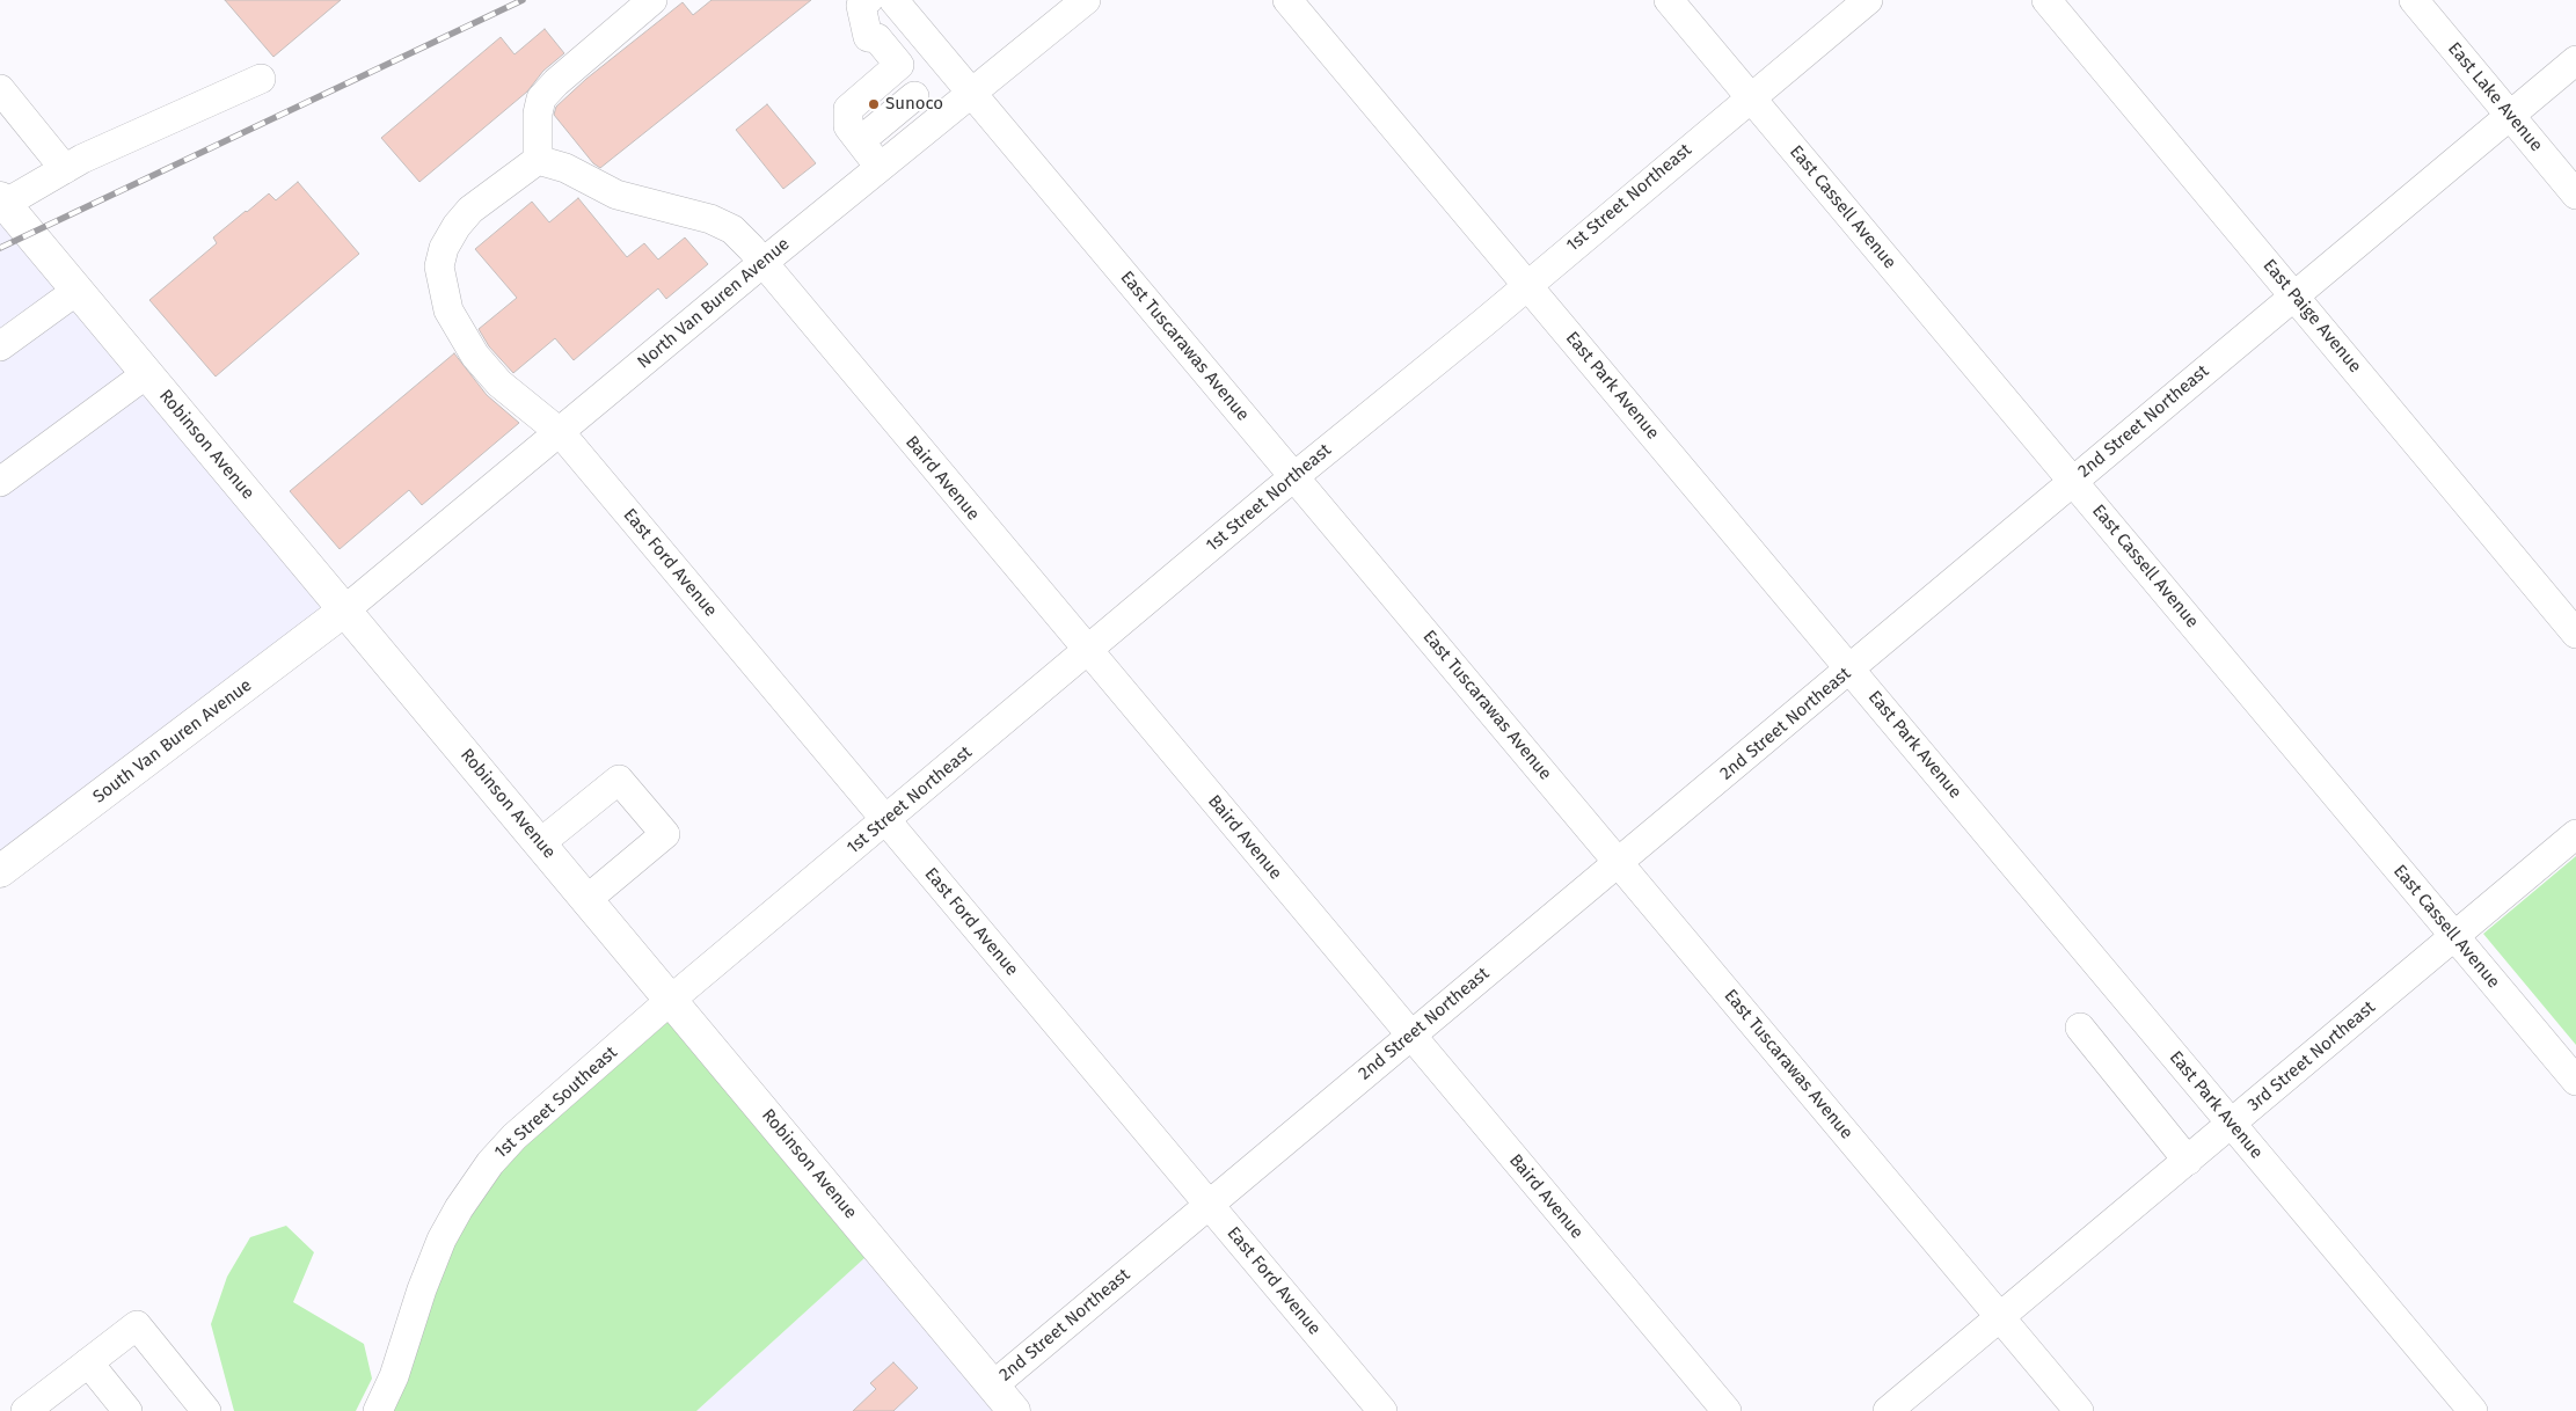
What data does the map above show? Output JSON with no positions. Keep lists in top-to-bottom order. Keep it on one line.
{"streets":{"main road":["Robinson Avenue","South Van Buren Avenue"],"street":["East Lake Avenue","1st Street Northeast","East Cassell Avenue","North Van Buren Avenue","East Paige Avenue","East Tuscarawas Avenue","East Park Avenue","2nd Street Northeast","Baird Avenue","East Ford Avenue","3rd Street Northeast","1st Street Southeast"]},"crossings":[["East Lake Avenue","2nd Street Northeast"],["1st Street Northeast","East Cassell Avenue"],["1st Street Northeast","East Tuscarawas Avenue"],["1st Street Northeast","East Park Avenue"],["1st Street Northeast","Robinson Avenue"],["1st Street Northeast","Baird Avenue"],["1st Street Northeast","East Ford Avenue"],["1st Street Northeast","1st Street Southeast"],["East Cassell Avenue","2nd Street Northeast"],["East Cassell Avenue","3rd Street Northeast"],["North Van Buren Avenue","East Tuscarawas Avenue"],["North Van Buren Avenue","Robinson Avenue"],["North Van Buren Avenue","Baird Avenue"],["North Van Buren Avenue","East Ford Avenue"],["North Van Buren Avenue","South Van Buren Avenue"],["East Paige Avenue","2nd Street Northeast"],["East Tuscarawas Avenue","2nd Street Northeast"],["East Tuscarawas Avenue","3rd Street Northeast"],["East Park Avenue","2nd Street Northeast"],["East Park Avenue","3rd Street Northeast"],["2nd Street Northeast","Robinson Avenue"],["2nd Street Northeast","Baird Avenue"],["2nd Street Northeast","East Ford Avenue"],["Robinson Avenue","South Van Buren Avenue"],["Robinson Avenue","1st Street Southeast"],["Baird Avenue","East Ford Avenue"]],"places":["Sunoco"]}
